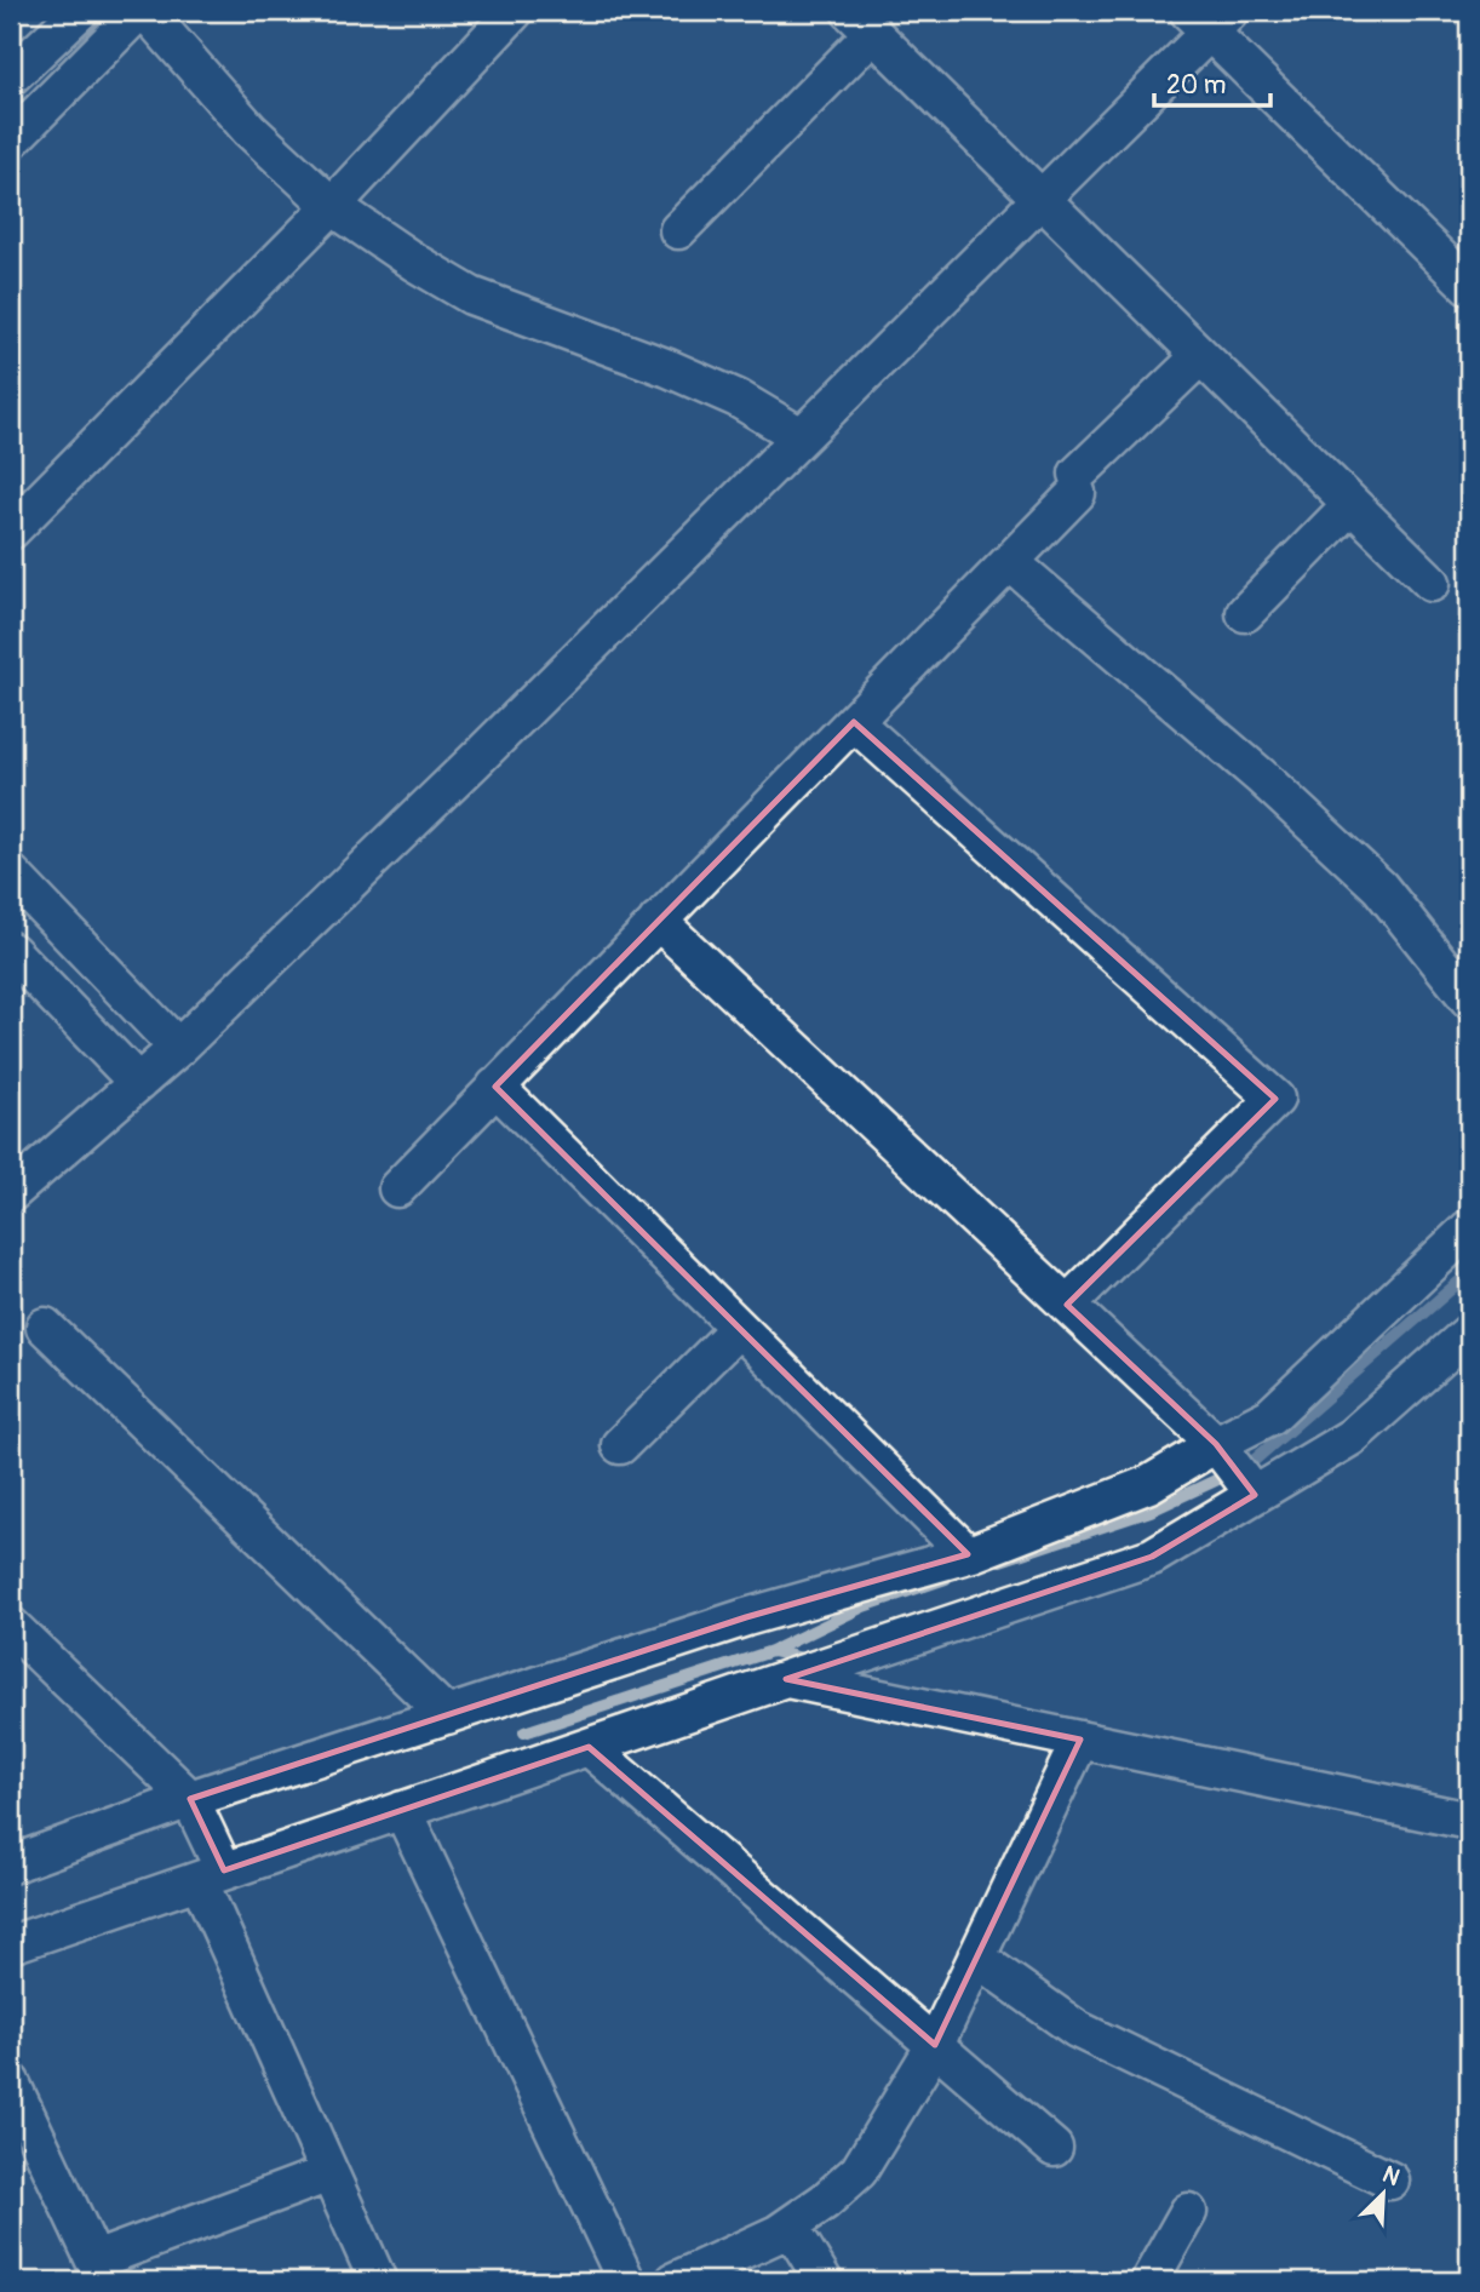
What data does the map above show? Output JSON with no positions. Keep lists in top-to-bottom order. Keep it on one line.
{"scale_bar":"20 m","north":"top right"}
